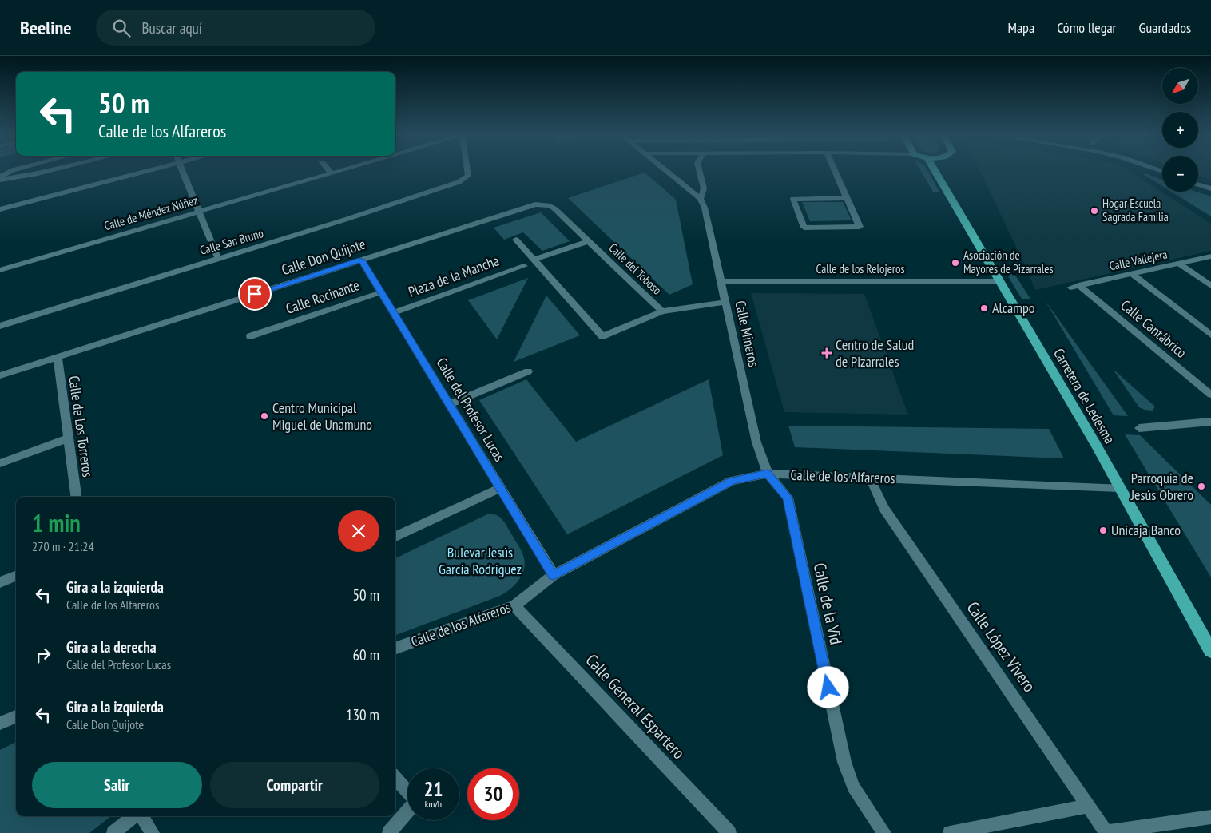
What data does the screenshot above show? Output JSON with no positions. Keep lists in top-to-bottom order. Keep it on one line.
{"streets":{"highway":["Carretera de Ledesma"],"street":["Calle de Méndez Núñez","Calle San Bruno","Calle Don Quijote","Calle Vallejera","Calle del Toboso","Calle de los Relojeros","Plaza de la Mancha","Calle Rocinante","Calle Cantábrico","Calle Mineros","Calle del Profesor Lucas","Calle de Los Torreros","Calle de los Alfareros","Calle de la Vid","Calle López Vivero","Calle General Espartero"]},"crossings":[["Calle Don Quijote","Calle del Toboso"],["Calle Don Quijote","Calle del Profesor Lucas"],["Calle Don Quijote","Calle de Los Torreros"],["Calle Vallejera","Calle Cantábrico"],["Calle del Toboso","Calle Mineros"],["Calle de los Relojeros","Calle Mineros"],["Calle de los Relojeros","Carretera de Ledesma"],["Plaza de la Mancha","Calle del Profesor Lucas"],["Calle Rocinante","Calle del Profesor Lucas"],["Calle Mineros","Calle de los Alfareros"],["Calle Mineros","Calle de la Vid"],["Carretera de Ledesma","Calle de los Alfareros"],["Calle del Profesor Lucas","Calle de los Alfareros"],["Calle de los Alfareros","Calle de la Vid"],["Calle de los Alfareros","Calle López Vivero"],["Calle de los Alfareros","Calle General Espartero"]],"parks":["Bulevar Jesús García Rodríguez"],"places":{"other":["Hogar Escuela Sagrada Familia","Asociación de Mayores de Pizarrales","Alcampo","Centro Municipal Miguel de Unamuno","Parroquia de Jesús Obrero","Unicaja Banco"],"health":["Centro de Salud de Pizarrales"]},"north":"bottom left","page":{"header":"Beeline","search":"Buscar aquí","nav":["Mapa","Cómo llegar","Guardados"],"map_buttons":["+","−"],"turn":["50 m","Calle de los Alfareros"],"heading":["1 min","270 m · 21:24"],"list":[{"name":"Gira a la izquierda","note":"Calle de los Alfareros","value":"50 m"},{"name":"Gira a la derecha","note":"Calle del Profesor Lucas","value":"60 m"},{"name":"Gira a la izquierda","note":"Calle Don Quijote","value":"130 m"}],"buttons":["Salir","Compartir"],"speed":"21 km/h","limit":"30"}}
